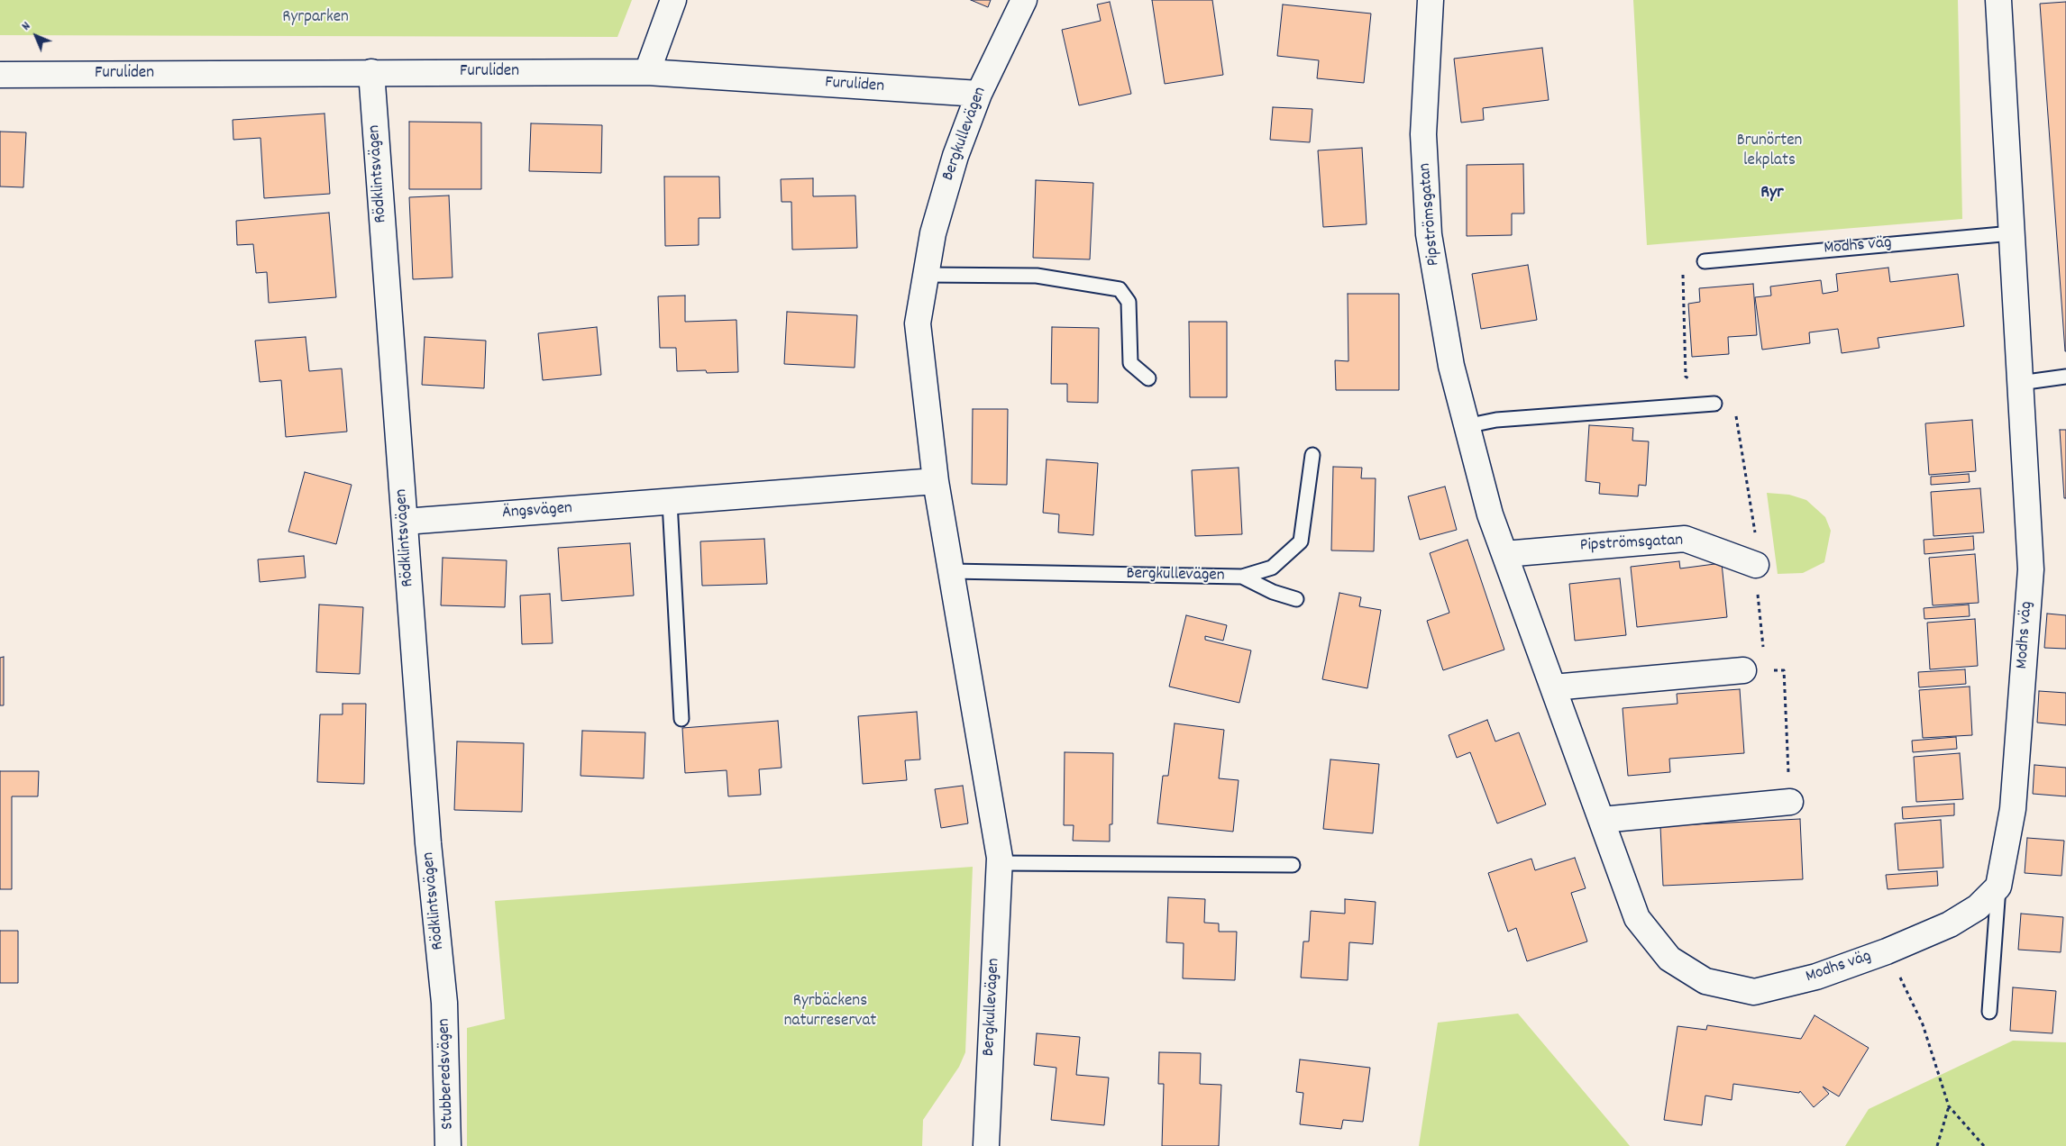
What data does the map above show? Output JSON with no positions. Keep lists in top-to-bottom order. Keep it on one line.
{"streets":{"street":["Furuliden","Bergkullevägen","Rödklintsvägen","Pipströmsgatan","Modhs väg","Ängsvägen","Stubberedsvägen"]},"crossings":[["Furuliden","Bergkullevägen"],["Furuliden","Rödklintsvägen"],["Bergkullevägen","Ängsvägen"],["Rödklintsvägen","Ängsvägen"],["Rödklintsvägen","Stubberedsvägen"],["Pipströmsgatan","Modhs väg"]],"districts":["Ryr"],"parks":["Ryrparken","Brunörten lekplats","Ryrbäckens naturreservat"],"north":"top left"}
